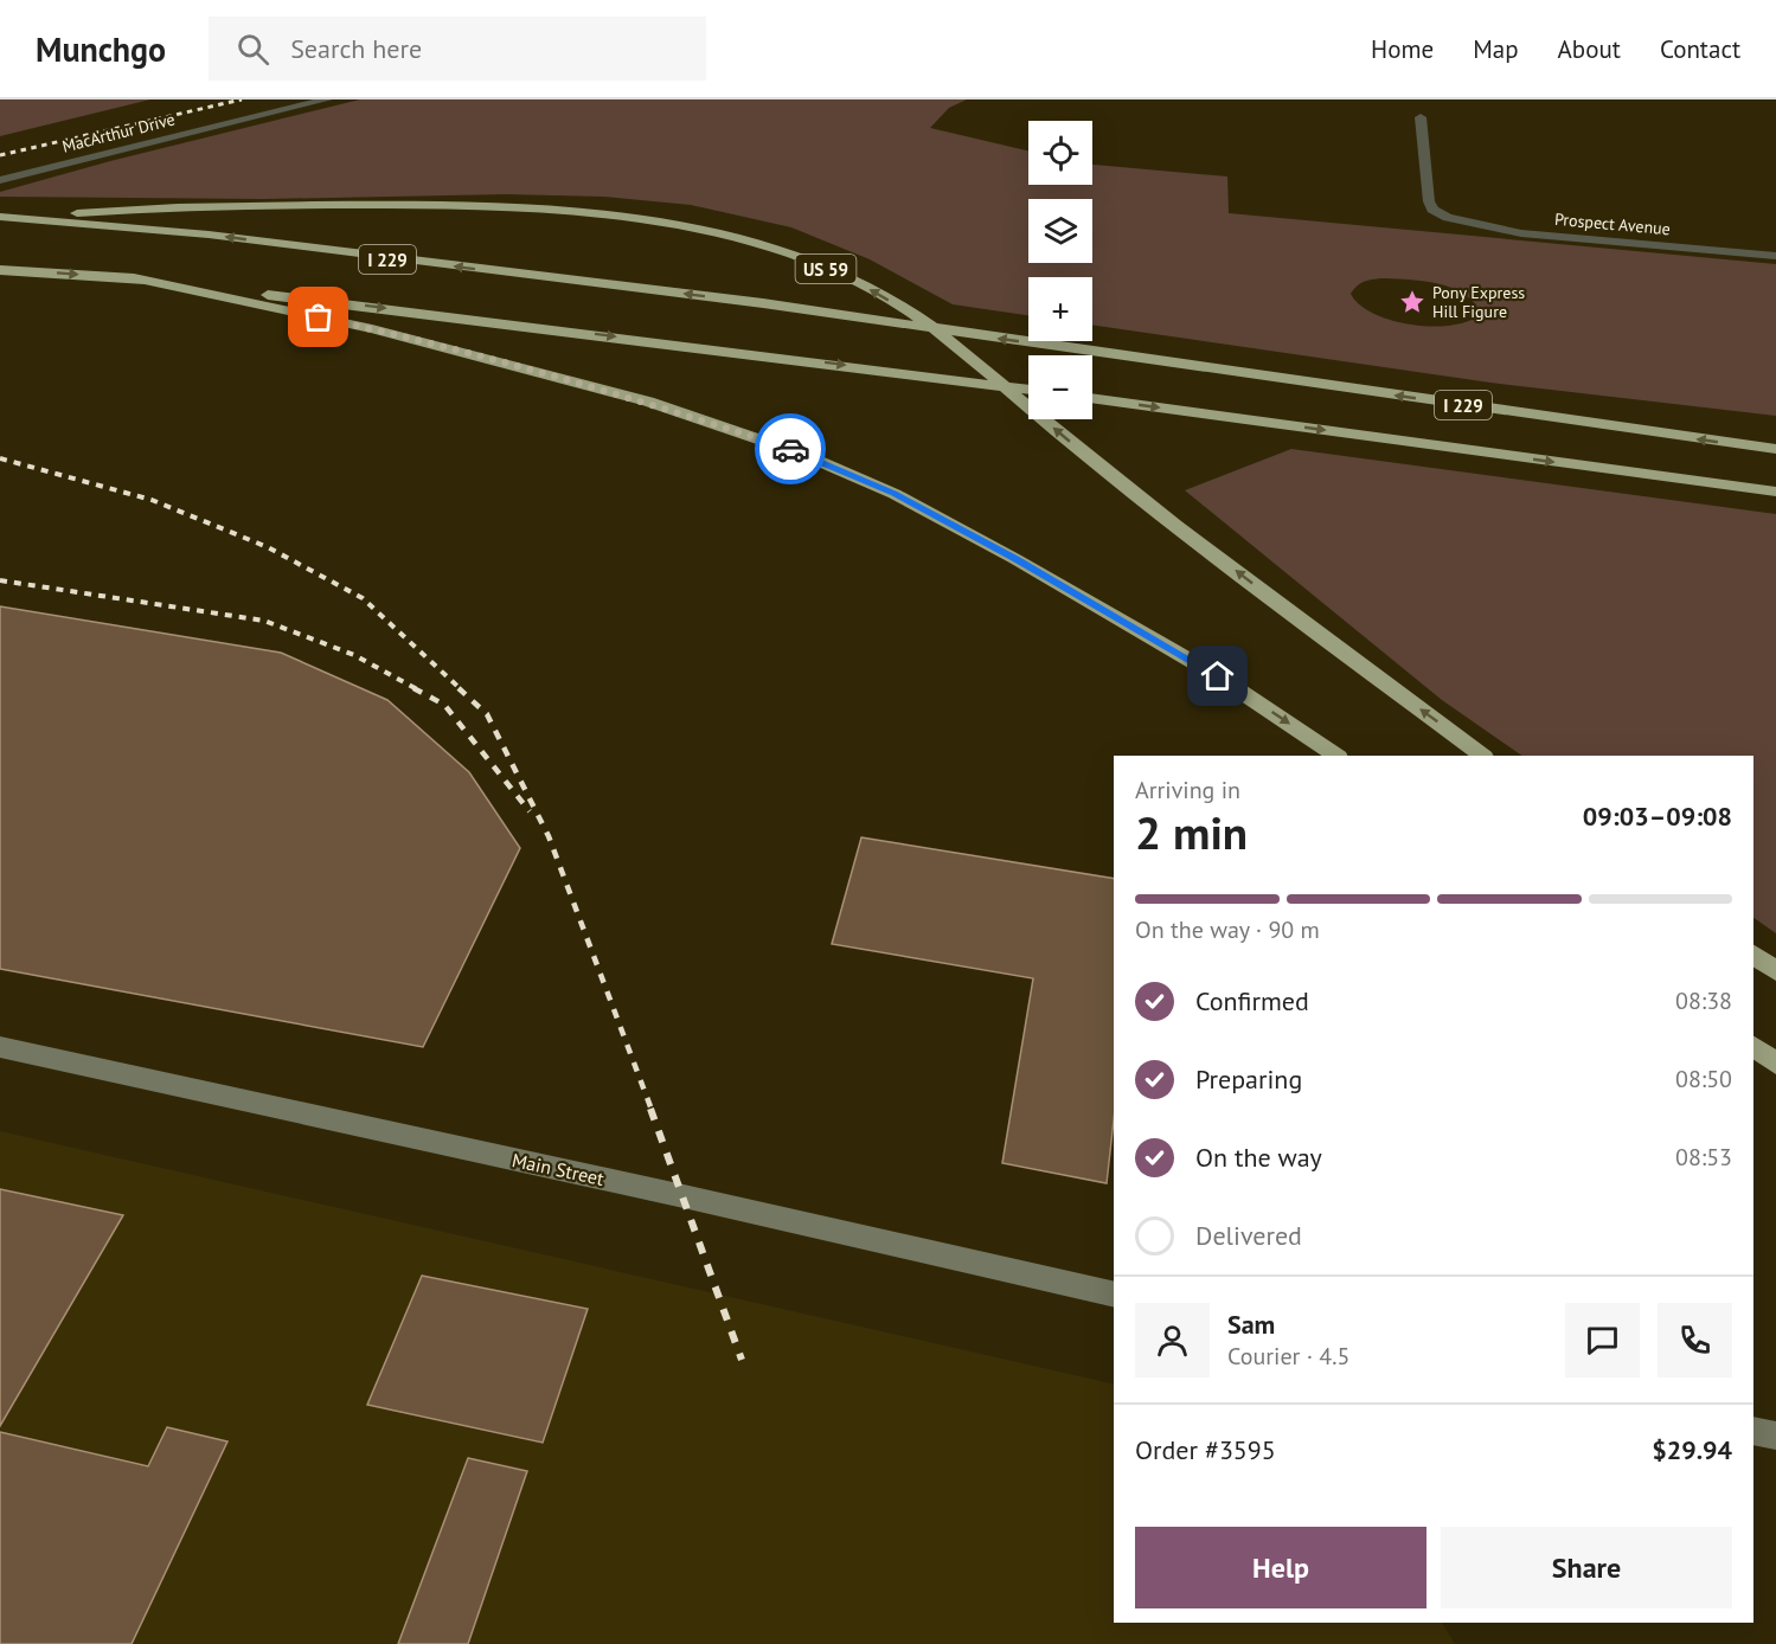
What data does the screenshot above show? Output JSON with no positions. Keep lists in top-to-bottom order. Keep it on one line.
{"streets":{"highway":["I 229","US 59"],"main road":["Main Street"],"street":["MacArthur Drive","Prospect Avenue"]},"crossings":[["I 229","US 59"]],"places":{"place":["Pony Express Hill Figure"]},"page":{"header":"Munchgo","search":"Search here","nav":["Home","Map","About","Contact"],"map_buttons":["+","−"],"heading":["2 min","Arriving in","09:03–09:08"],"panel":["Sam","Courier · 4.5","Order #3595","$29.94"],"bar":"On the way · 90 m","list":[["Confirmed","08:38"],["Preparing","08:50"],["On the way","08:53"],"Delivered"],"buttons":["Help","Share"]}}
